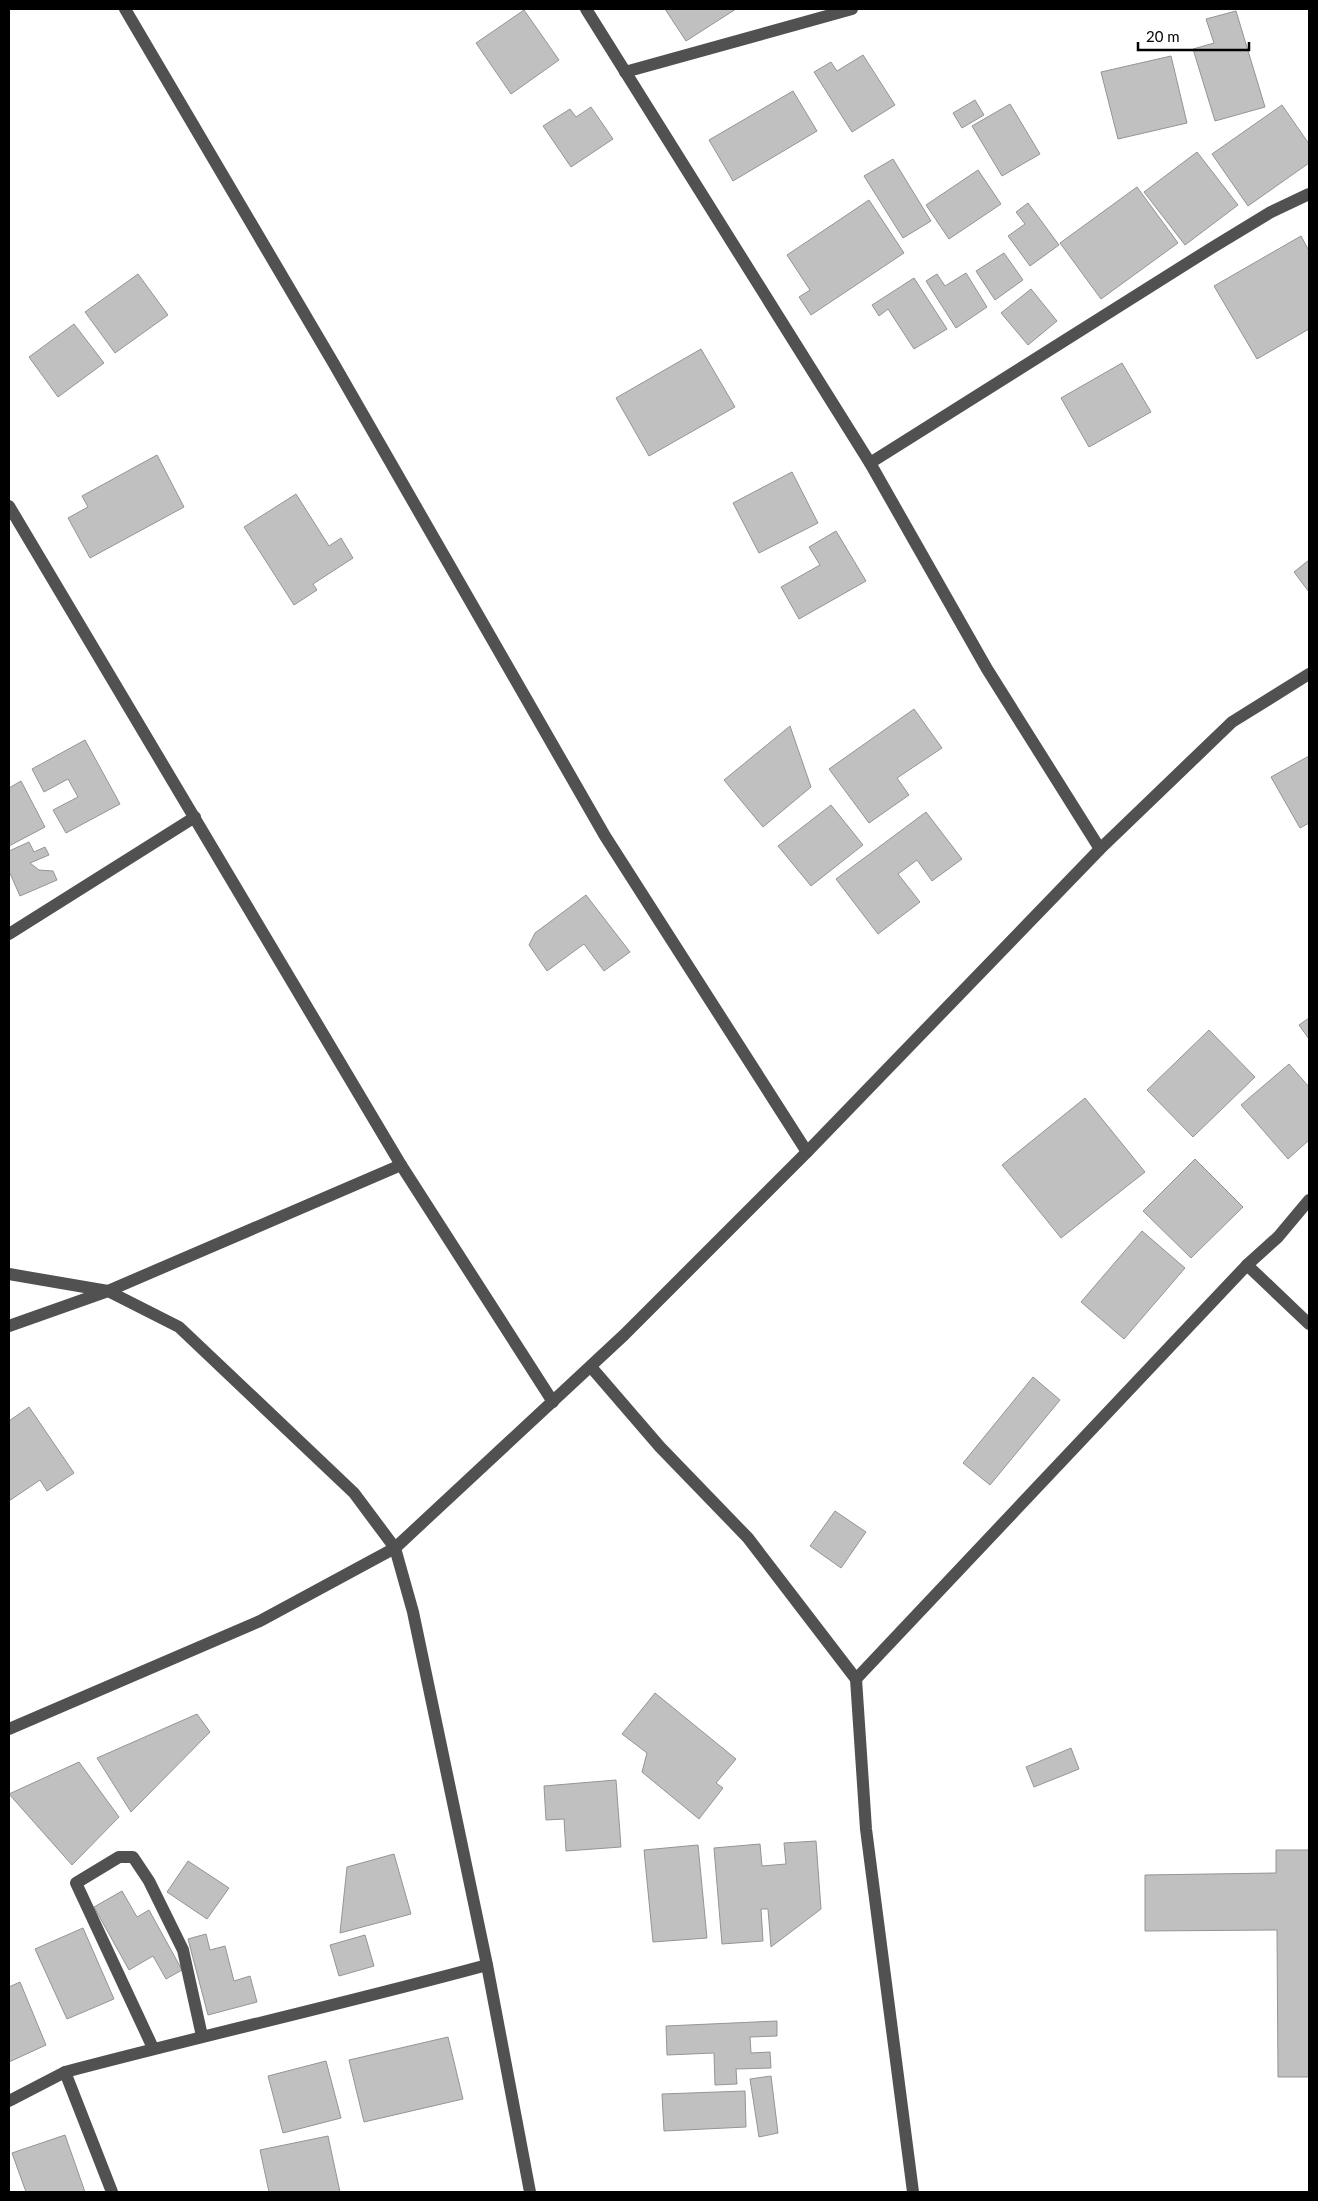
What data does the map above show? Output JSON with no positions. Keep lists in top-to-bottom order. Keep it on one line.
{"scale_bar":"20 m"}
